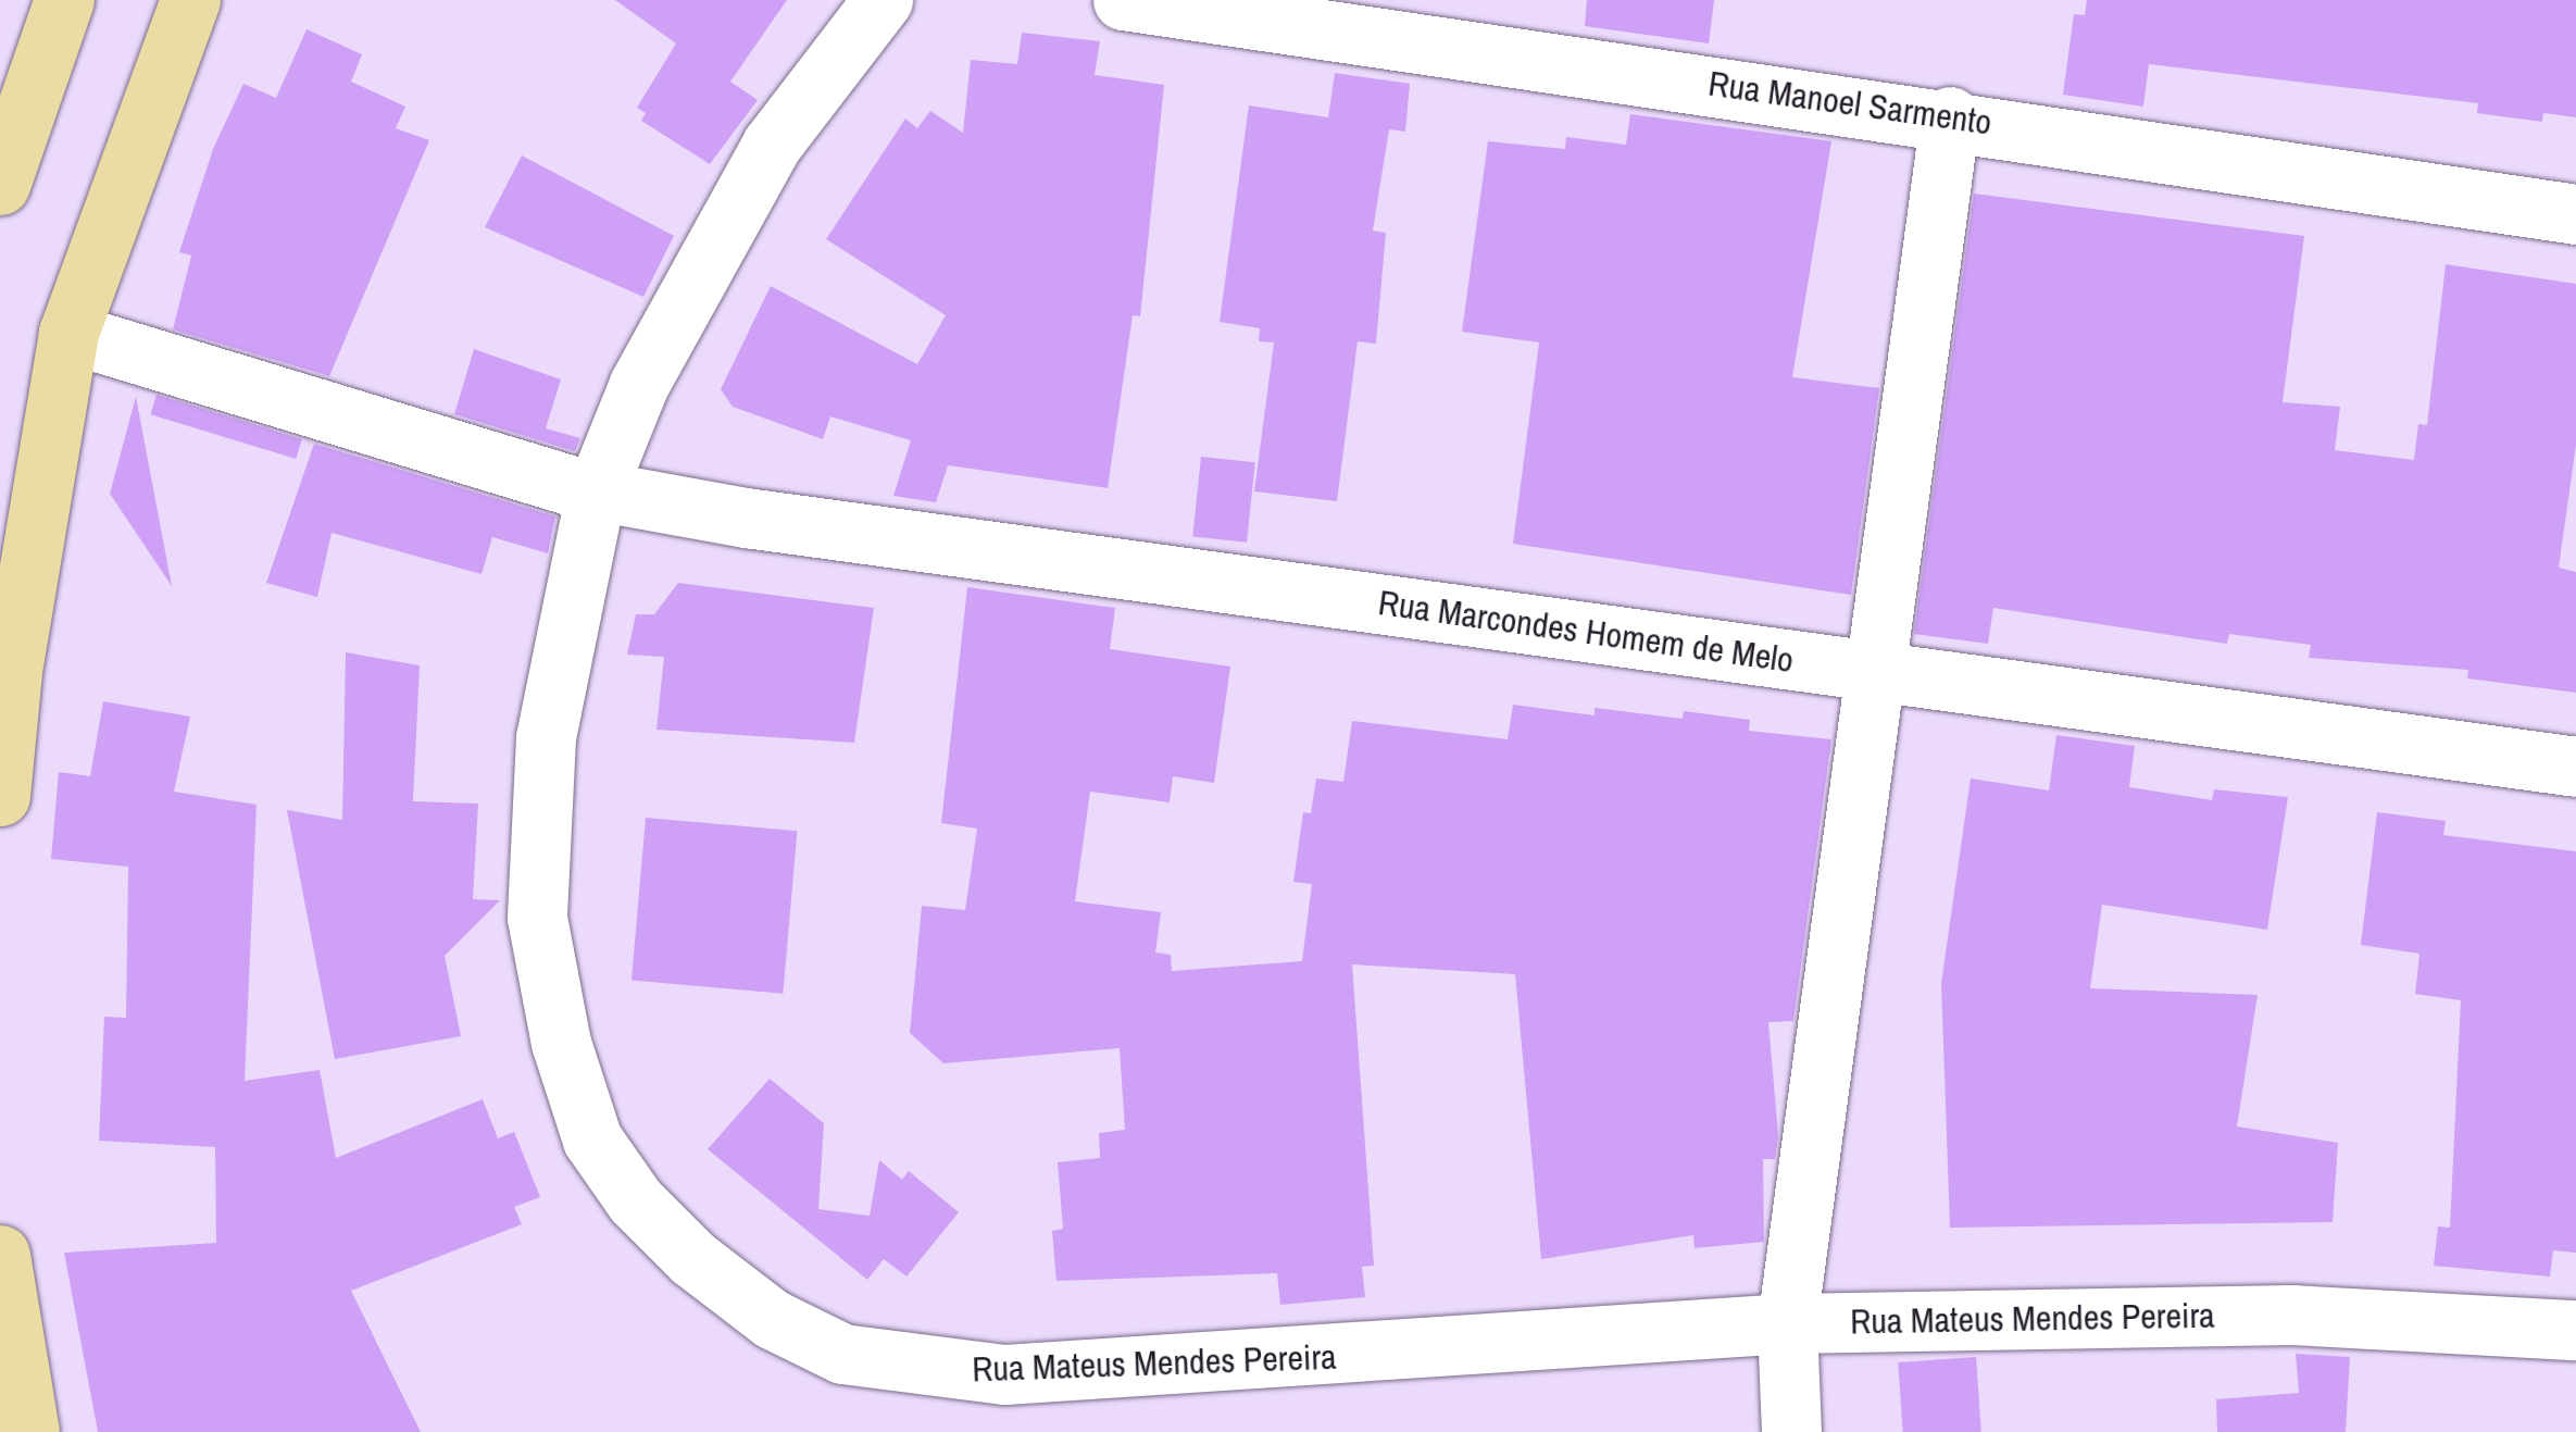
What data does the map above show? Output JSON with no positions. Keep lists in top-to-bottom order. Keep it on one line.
{"streets":{"street":["Rua Manoel Sarmento","Rua Marcondes Homem de Melo","Rua Mateus Mendes Pereira"]},"crossings":[["Rua Marcondes Homem de Melo","Rua Mateus Mendes Pereira"]]}
